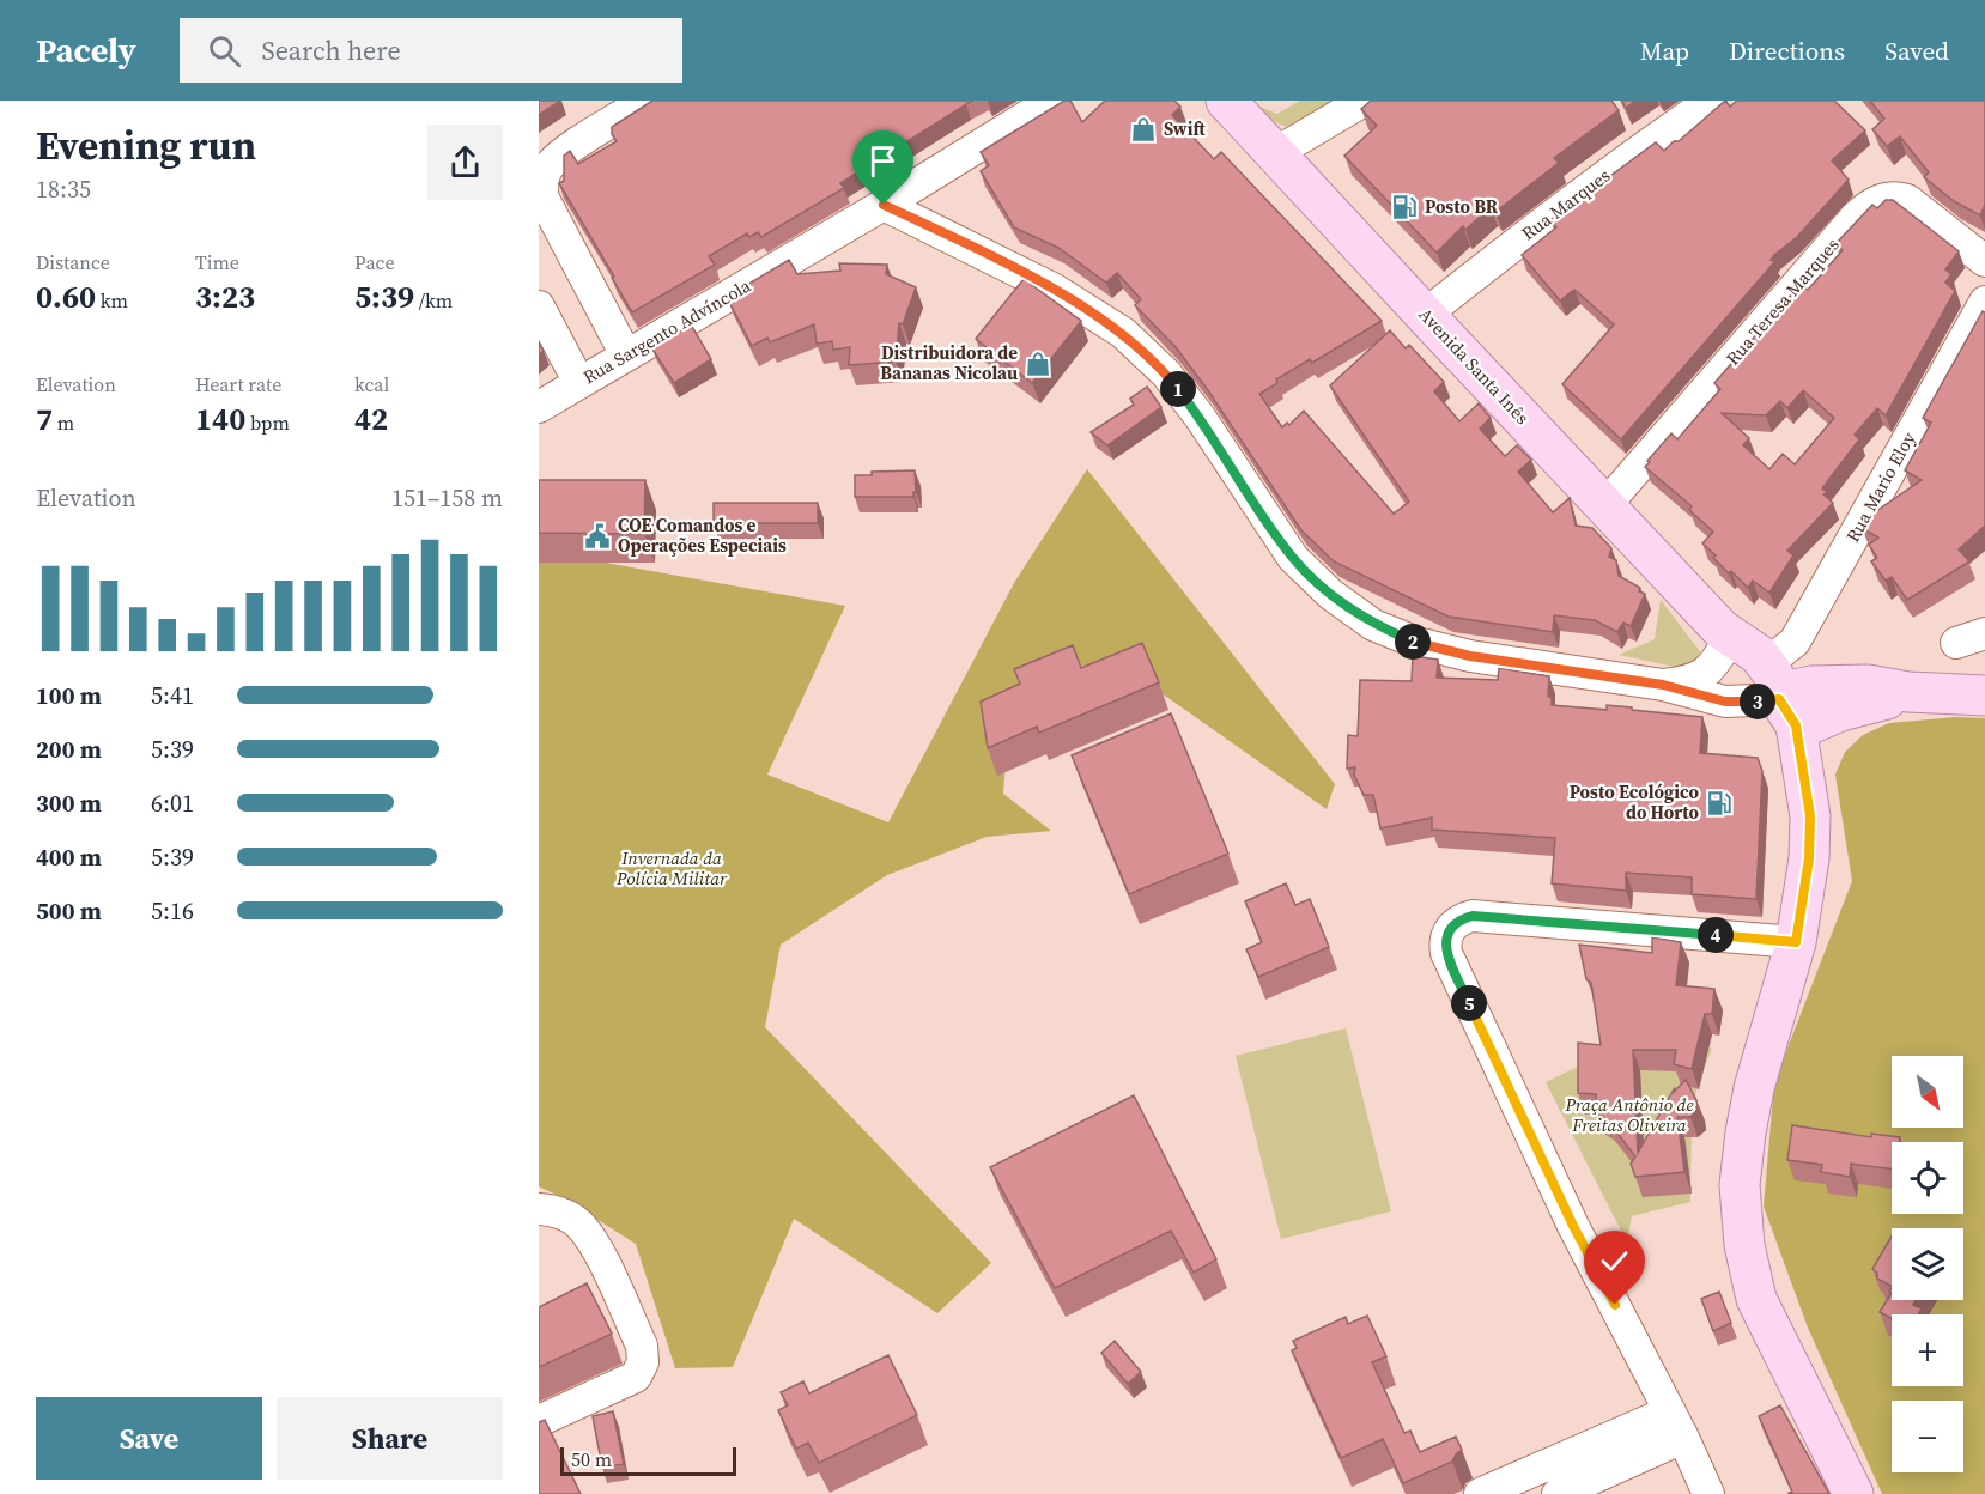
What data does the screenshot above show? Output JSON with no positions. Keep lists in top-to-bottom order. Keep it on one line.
{"streets":{"main road":["Avenida Santa Inês"],"street":["Rua Marques","Rua Teresa Marques","Rua Sargento Advíncola","Rua Mario Eloy"]},"crossings":[["Rua Marques","Avenida Santa Inês"],["Rua Teresa Marques","Avenida Santa Inês"],["Avenida Santa Inês","Rua Mario Eloy"]],"parks":["Invernada da Polícia Militar","Praça Antônio de Freitas Oliveira"],"places":{"shop":["Swift","Distribuidora de Bananas Nicolau"],"fuel station":["Posto BR","Posto Ecológico do Horto"],"public building":["COE Comandos e Operações Especiais"]},"scale_bar":"50 m","north":"bottom right","page":{"header":"Pacely","search":"Search here","nav":["Map","Directions","Saved"],"heading":["Evening run","18:35"],"stats":[["Distance","0.60 km"],["Time","3:23"],["Pace","5:39 /km"],["Elevation","7 m"],["Heart rate","140 bpm"],["kcal","42"]],"pins":["1","2","3","4","5"],"chart":["Elevation","151–158 m"],"list":[{"name":"100 m","note":"5:41"},{"name":"200 m","note":"5:39"},{"name":"300 m","note":"6:01"},{"name":"400 m","note":"5:39"},{"name":"500 m","note":"5:16"}],"map_buttons":["+","−"],"buttons":["Save","Share"],"scale":"50 m"}}
